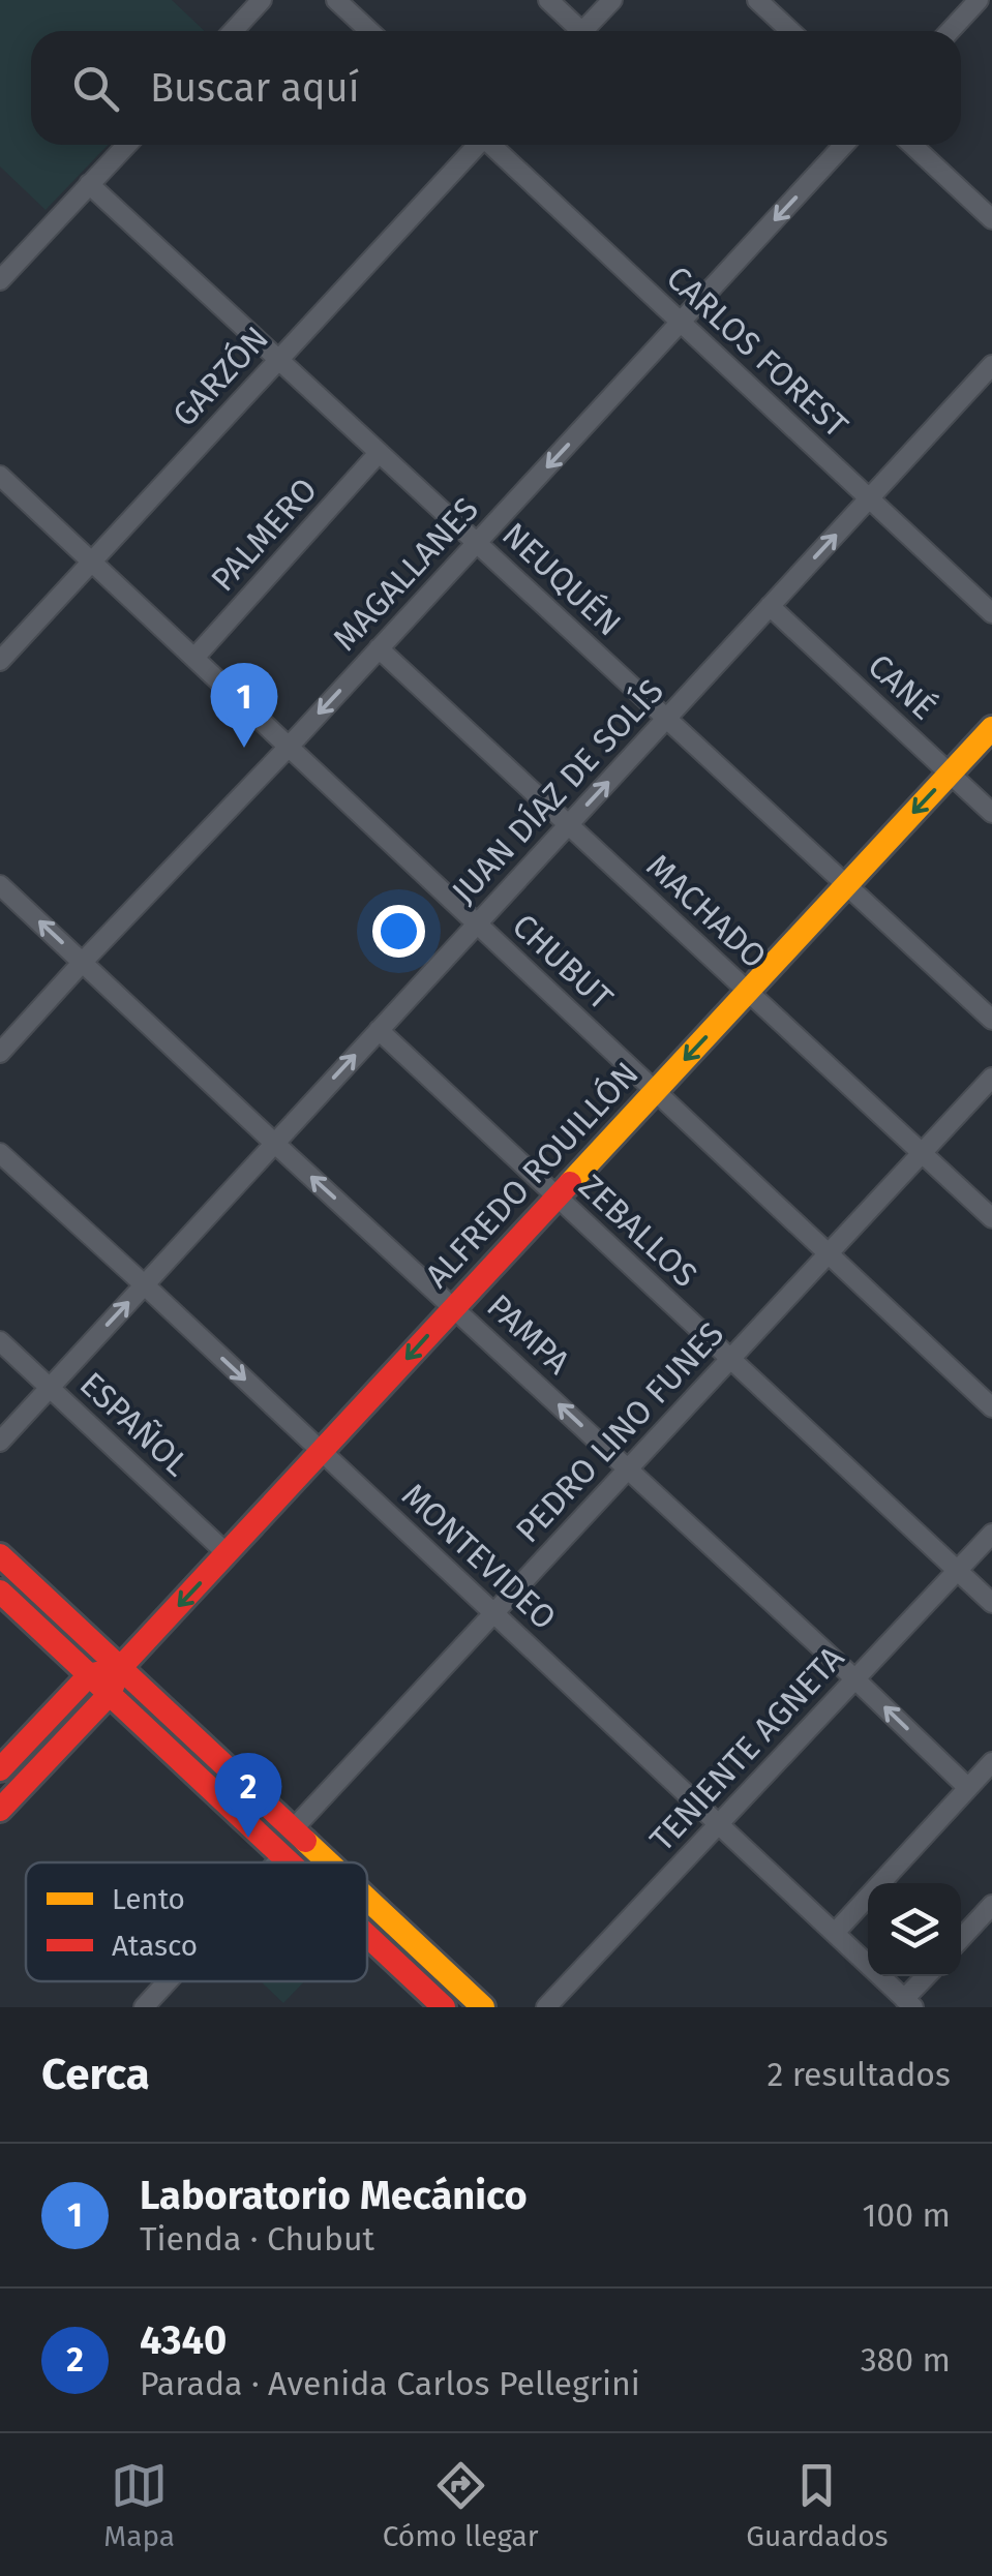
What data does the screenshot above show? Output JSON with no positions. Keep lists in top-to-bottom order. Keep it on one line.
{"streets":{"street":["CARLOS FOREST","GARZÓN","PALMERO","MAGALLANES","NEUQUÉN","CANÉ","JUAN DÍAZ DE SOLÍS","MACHADO","CHUBUT","ALFREDO ROUILLÓN","ZEBALLOS","PAMPA","ESPAÑOL","PEDRO LINO FUNES","MONTEVIDEO","TENIENTE AGNETA"]},"crossings":[["CARLOS FOREST","MAGALLANES"],["CARLOS FOREST","JUAN DÍAZ DE SOLÍS"],["GARZÓN","NEUQUÉN"],["GARZÓN","CHUBUT"],["PALMERO","NEUQUÉN"],["PALMERO","CHUBUT"],["MAGALLANES","NEUQUÉN"],["MAGALLANES","MACHADO"],["MAGALLANES","CHUBUT"],["MAGALLANES","PAMPA"],["NEUQUÉN","JUAN DÍAZ DE SOLÍS"],["NEUQUÉN","ALFREDO ROUILLÓN"],["CANÉ","JUAN DÍAZ DE SOLÍS"],["CANÉ","ALFREDO ROUILLÓN"],["JUAN DÍAZ DE SOLÍS","MACHADO"],["JUAN DÍAZ DE SOLÍS","CHUBUT"],["JUAN DÍAZ DE SOLÍS","ZEBALLOS"],["JUAN DÍAZ DE SOLÍS","PAMPA"],["JUAN DÍAZ DE SOLÍS","ESPAÑOL"],["JUAN DÍAZ DE SOLÍS","MONTEVIDEO"],["MACHADO","ALFREDO ROUILLÓN"],["MACHADO","PEDRO LINO FUNES"],["CHUBUT","ALFREDO ROUILLÓN"],["CHUBUT","PEDRO LINO FUNES"],["ALFREDO ROUILLÓN","ZEBALLOS"],["ALFREDO ROUILLÓN","PAMPA"],["ALFREDO ROUILLÓN","ESPAÑOL"],["ALFREDO ROUILLÓN","MONTEVIDEO"],["ZEBALLOS","PEDRO LINO FUNES"],["ZEBALLOS","TENIENTE AGNETA"],["PAMPA","PEDRO LINO FUNES"],["PAMPA","TENIENTE AGNETA"],["PEDRO LINO FUNES","MONTEVIDEO"],["MONTEVIDEO","TENIENTE AGNETA"]],"one_way":["MAGALLANES","JUAN DÍAZ DE SOLÍS","ALFREDO ROUILLÓN","PAMPA"],"legend":["Lento","Atasco"],"page":{"search":"Buscar aquí","pins":["1","2"],"heading":["Cerca","2 resultados"],"list":[{"mark":"1","name":"Laboratorio Mecánico","note":"Tienda · Chubut","value":"100 m"},{"mark":"2","name":"4340","note":"Parada · Avenida Carlos Pellegrini","value":"380 m"}],"nav":["Mapa","Cómo llegar","Guardados"]}}
